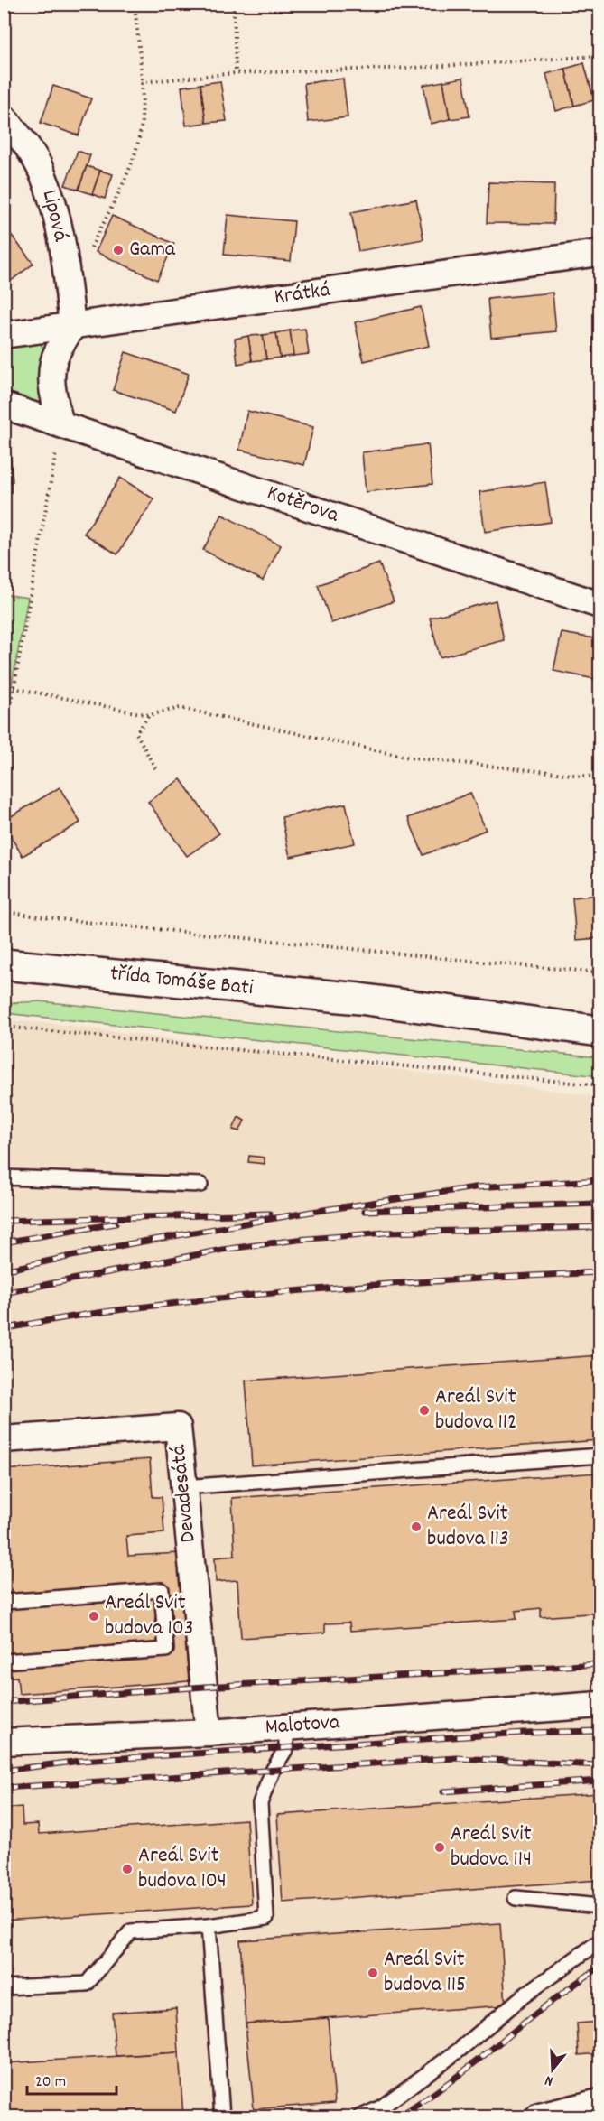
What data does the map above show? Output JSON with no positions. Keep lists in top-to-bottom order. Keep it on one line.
{"streets":{"main road":["třída Tomáše Bati"],"street":["Lipová","Krátká","Kotěrova","Devadesátá","Malotova"]},"crossings":[["Lipová","Krátká"],["Devadesátá","Malotova"]],"places":["Gama","Areál Svit budova 112","Areál Svit budova 113","Areál Svit budova 103","Areál Svit budova 114","Areál Svit budova 104","Areál Svit budova 115"],"scale_bar":"20 m","north":"bottom"}
